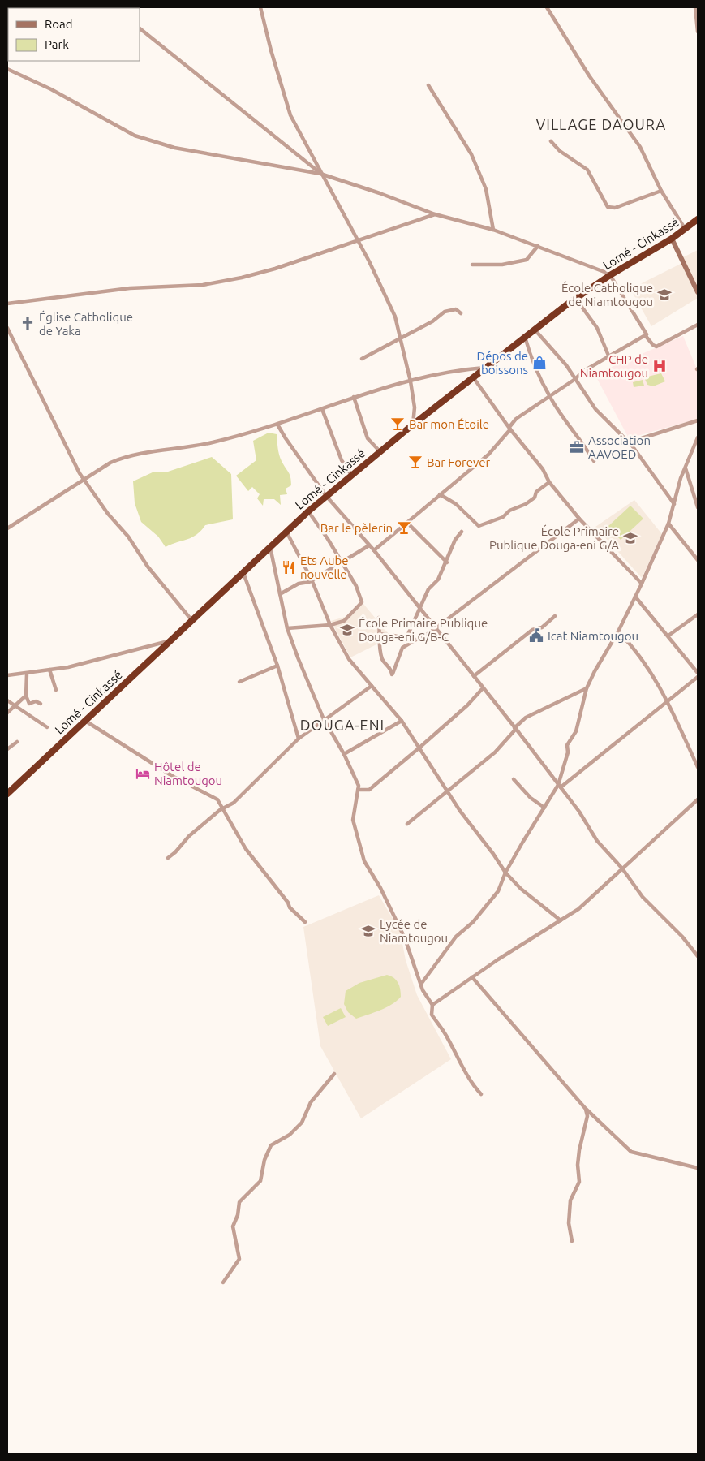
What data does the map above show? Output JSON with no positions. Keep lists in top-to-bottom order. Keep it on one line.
{"streets":{"highway":["Lomé - Cinkassé"]},"districts":["VILLAGE DAOURA","DOUGA-ENI"],"places":{"school or university":["École Catholique de Niamtougou","École Primaire Publique Douga-eni G/A","École Primaire Publique Douga-eni G/B-C","Lycée de Niamtougou"],"church":["Église Catholique de Yaka"],"shop":["Dépos de boissons"],"hospital":["CHP de Niamtougou"],"bar":["Bar mon Étoile","Bar Forever","Bar le pèlerin"],"office":["Association AAVOED"],"restaurant":["Ets Aube nouvelle"],"public building":["Icat Niamtougou"],"hotel":["Hôtel de Niamtougou"]},"legend":["Road","Park"]}
